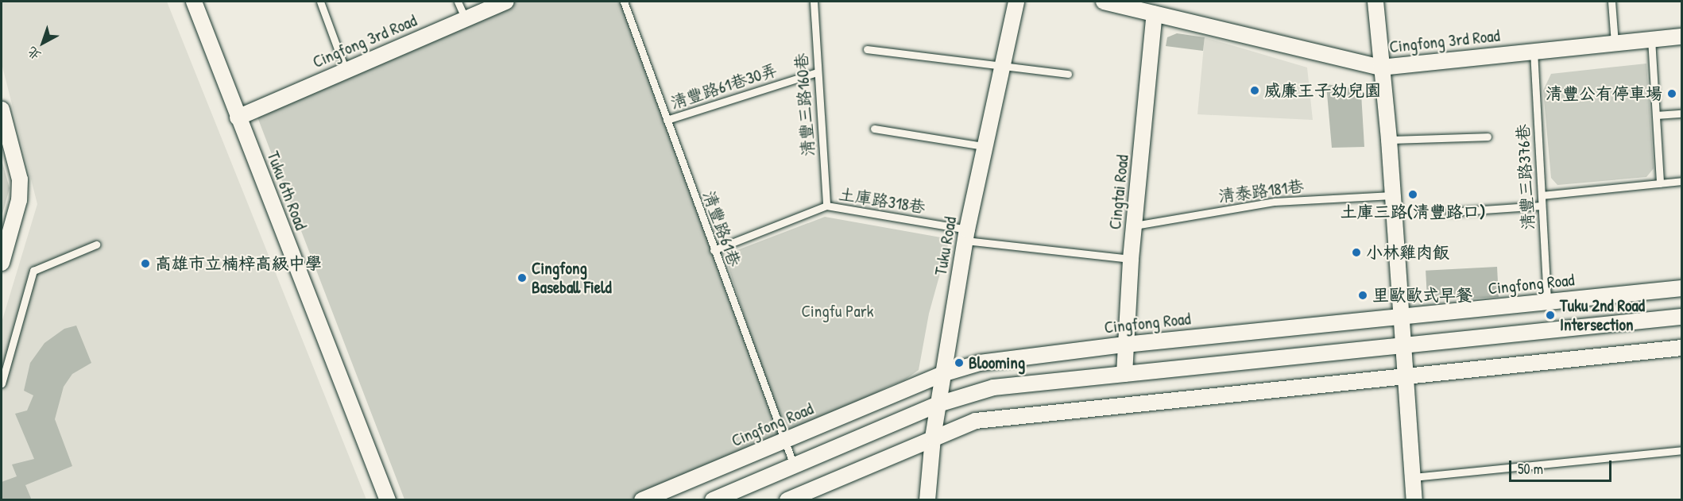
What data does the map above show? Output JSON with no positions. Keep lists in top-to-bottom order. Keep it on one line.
{"streets":{"street":["Cingfong 3rd Road","Tuku 6th Road","Cingtai Road","Tuku Road","Cingfong Road"],"lane":["清豐路61巷30弄","清豐三路160巷","清豐三路376巷","清泰路181巷","土庫路318巷","清豐路61巷"]},"crossings":[["Cingfong 3rd Road","清豐三路376巷"],["Cingfong 3rd Road","Tuku 6th Road"],["Cingfong 3rd Road","Cingtai Road"],["清豐路61巷30弄","清豐三路160巷"],["清豐路61巷30弄","清豐路61巷"],["清豐三路160巷","土庫路318巷"],["清豐三路376巷","Cingfong Road"],["清泰路181巷","Cingtai Road"],["Cingtai Road","土庫路318巷"],["Cingtai Road","Cingfong Road"],["土庫路318巷","清豐路61巷"],["土庫路318巷","Tuku Road"],["清豐路61巷","Cingfong Road"],["Tuku Road","Cingfong Road"]],"parks":["Cingfu Park"],"places":["威廉王子幼兒園","清豐公有停車場","土庫三路(清豐路口)","小林雞肉飯","高雄市立楠梓高級中學","Cingfong Baseball Field","里歐歐式早餐","Tuku 2nd Road Intersection","Blooming"],"scale_bar":"50 m","north":"bottom left"}
